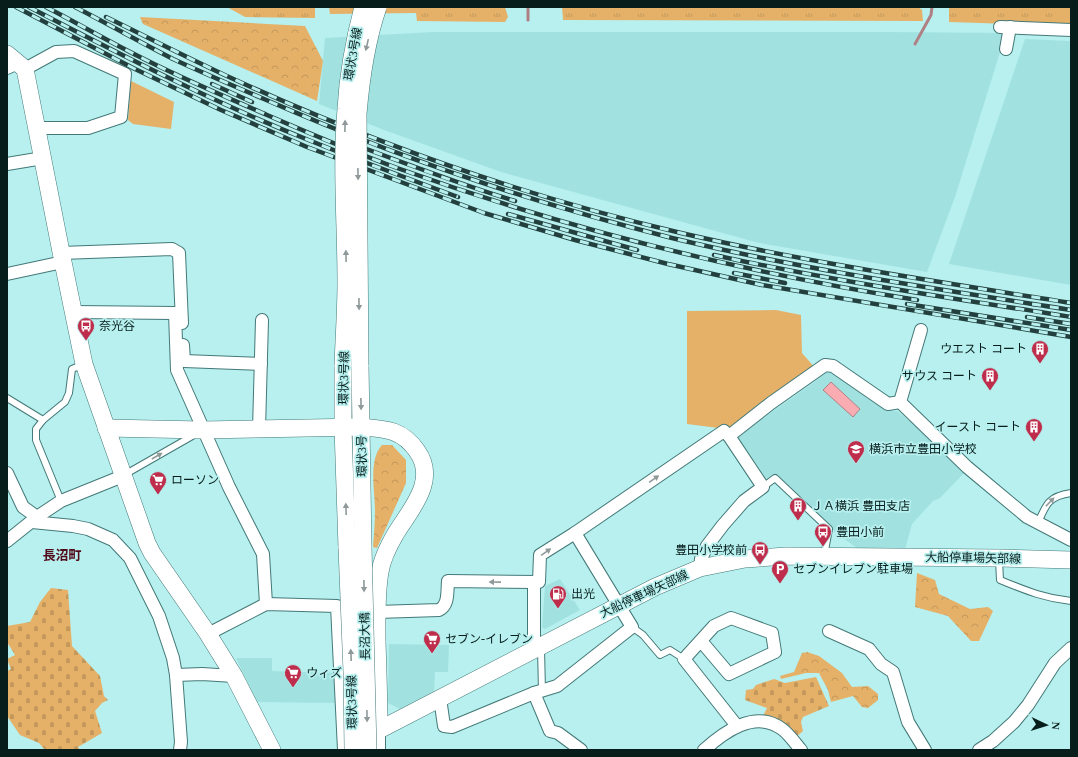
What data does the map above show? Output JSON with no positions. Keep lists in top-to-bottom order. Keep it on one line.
{"streets":{"street":["環状3号線","環状3号","大船停車場矢部線","長沼大橋"]},"crossings":[["環状3号線","環状3号"],["環状3号線","長沼大橋"],["環状3号","長沼大橋"]],"districts":["長沼町"],"places":{"bus stop":["奈光谷","豊田小前","豊田小学校前"],"building":["ウエスト コート","サウス コート","イースト コート","ＪＡ横浜 豊田支店"],"school or university":["横浜市立豊田小学校"],"supermarket":["ローソン","セブン-イレブン","ウィズ"],"parking":["セブンイレブン駐車場"],"fuel station":["出光"]},"north":"right"}
